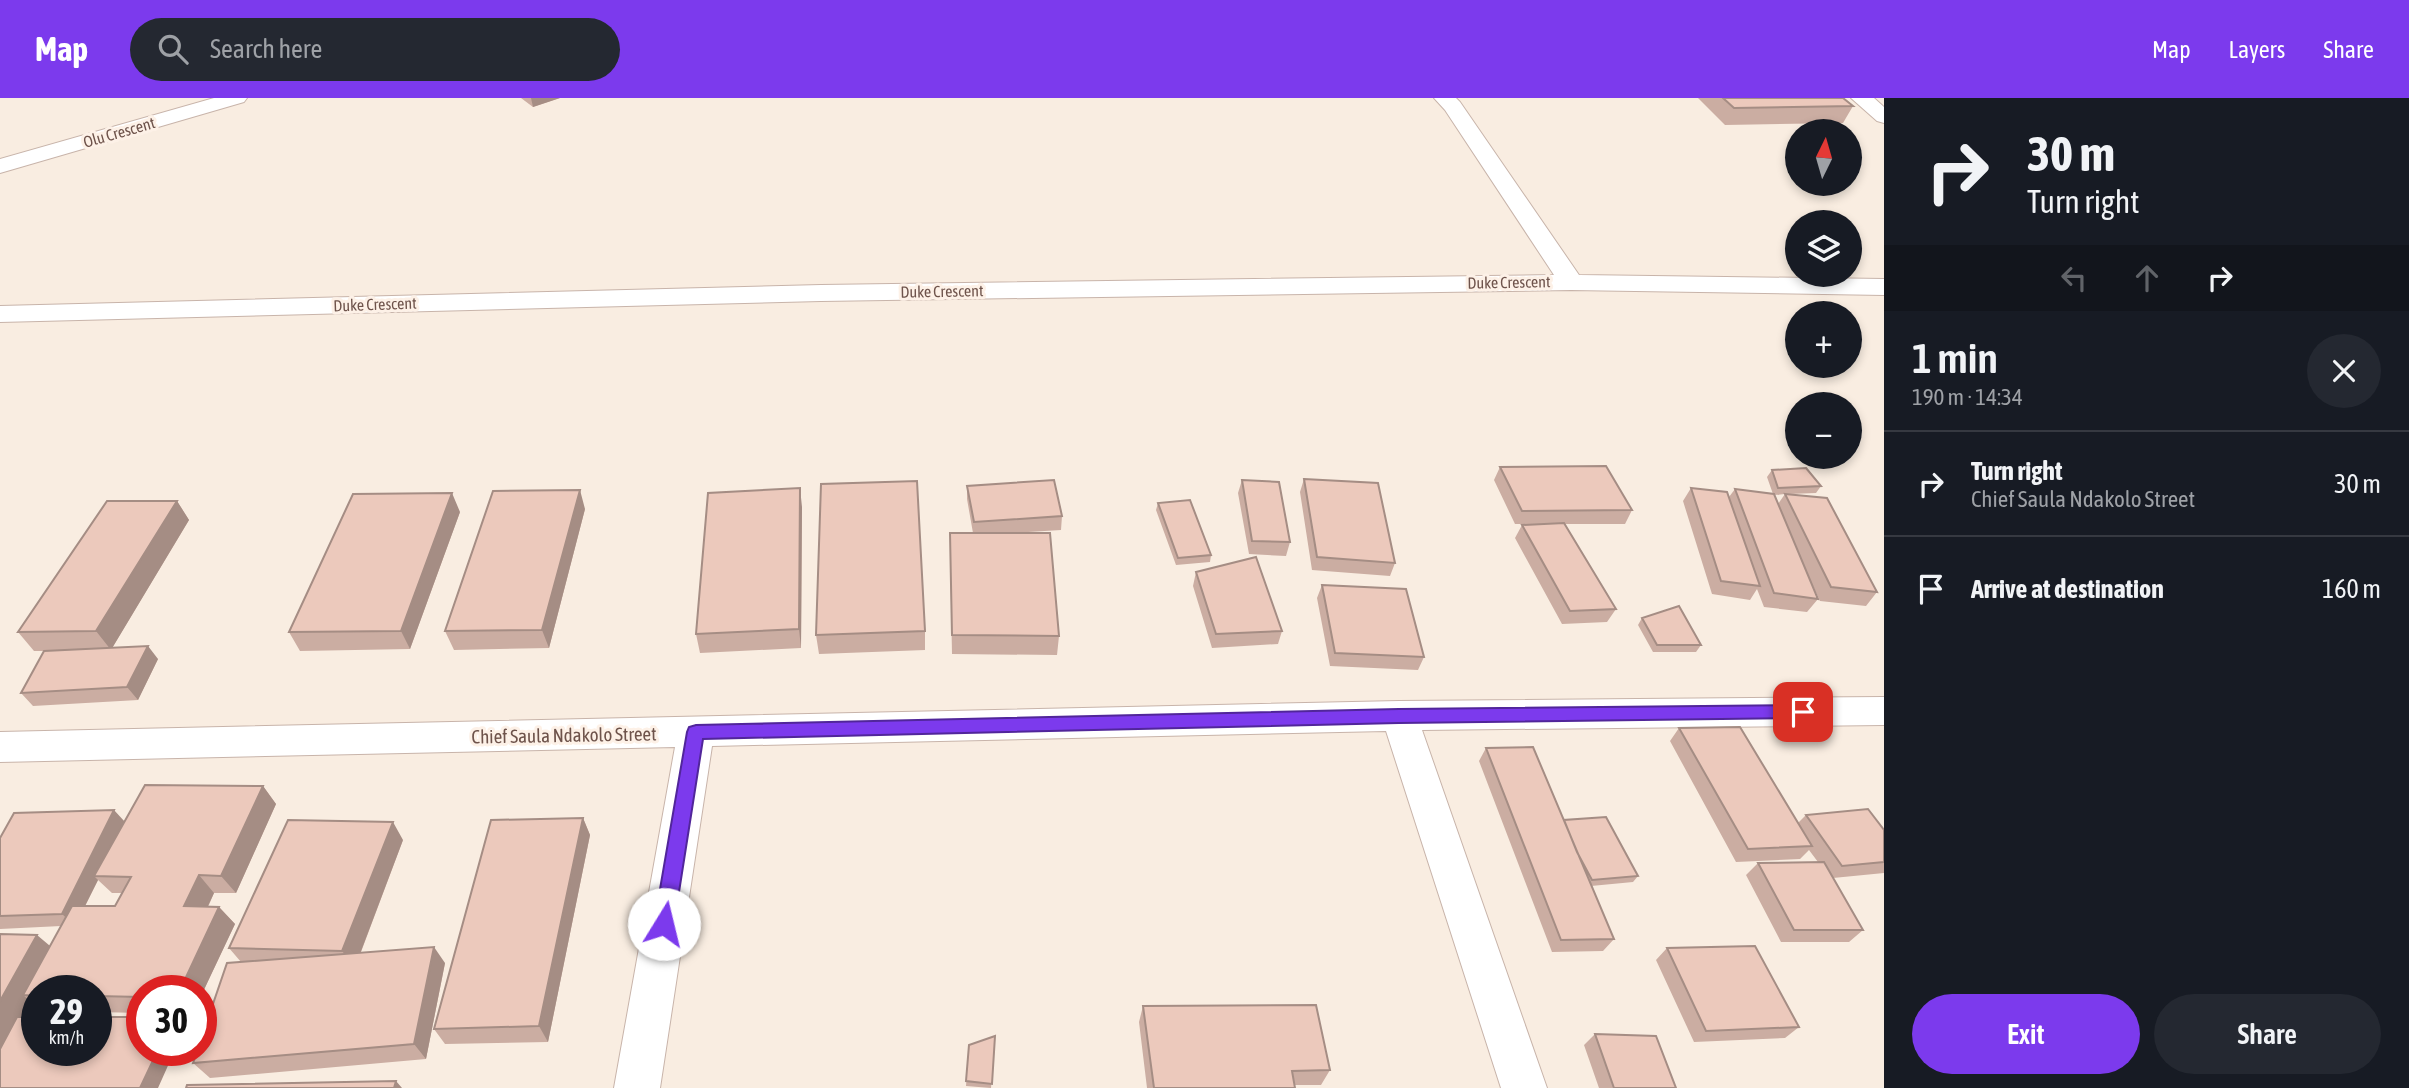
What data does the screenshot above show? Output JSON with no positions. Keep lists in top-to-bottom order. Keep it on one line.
{"streets":{"street":["Olu Crescent","Duke Crescent","Chief Saula Ndakolo Street"]},"north":"top","page":{"header":"Map","search":"Search here","nav":["Map","Layers","Share"],"turn":["30 m","Turn right"],"map_buttons":["+","−"],"heading":["1 min","190 m · 14:34"],"list":[{"name":"Turn right","note":"Chief Saula Ndakolo Street","value":"30 m"},{"name":"Arrive at destination","value":"160 m"}],"speed":"29 km/h","limit":"30","buttons":["Exit","Share"]}}
